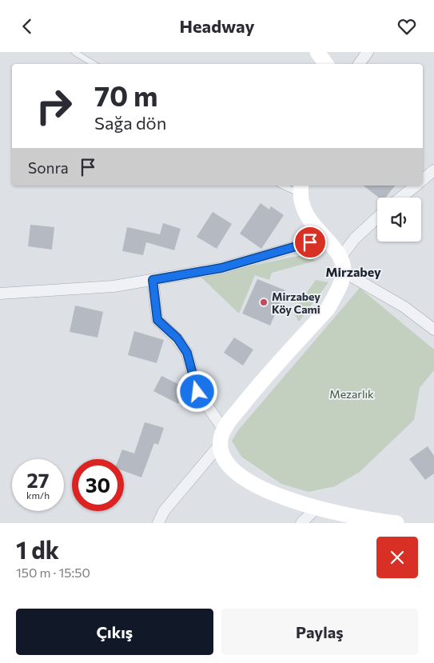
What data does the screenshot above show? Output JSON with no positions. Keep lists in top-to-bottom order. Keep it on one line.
{"districts":["Mirzabey"],"parks":["Mezarlık"],"places":["Mirzabey Köy Cami"],"page":{"header":"Headway","turn":["70 m","Sağa dön"],"then":"Sonra","speed":"27 km/h","limit":"30","heading":["1 dk","150 m · 15:50"],"buttons":["Çıkış","Paylaş"]}}
